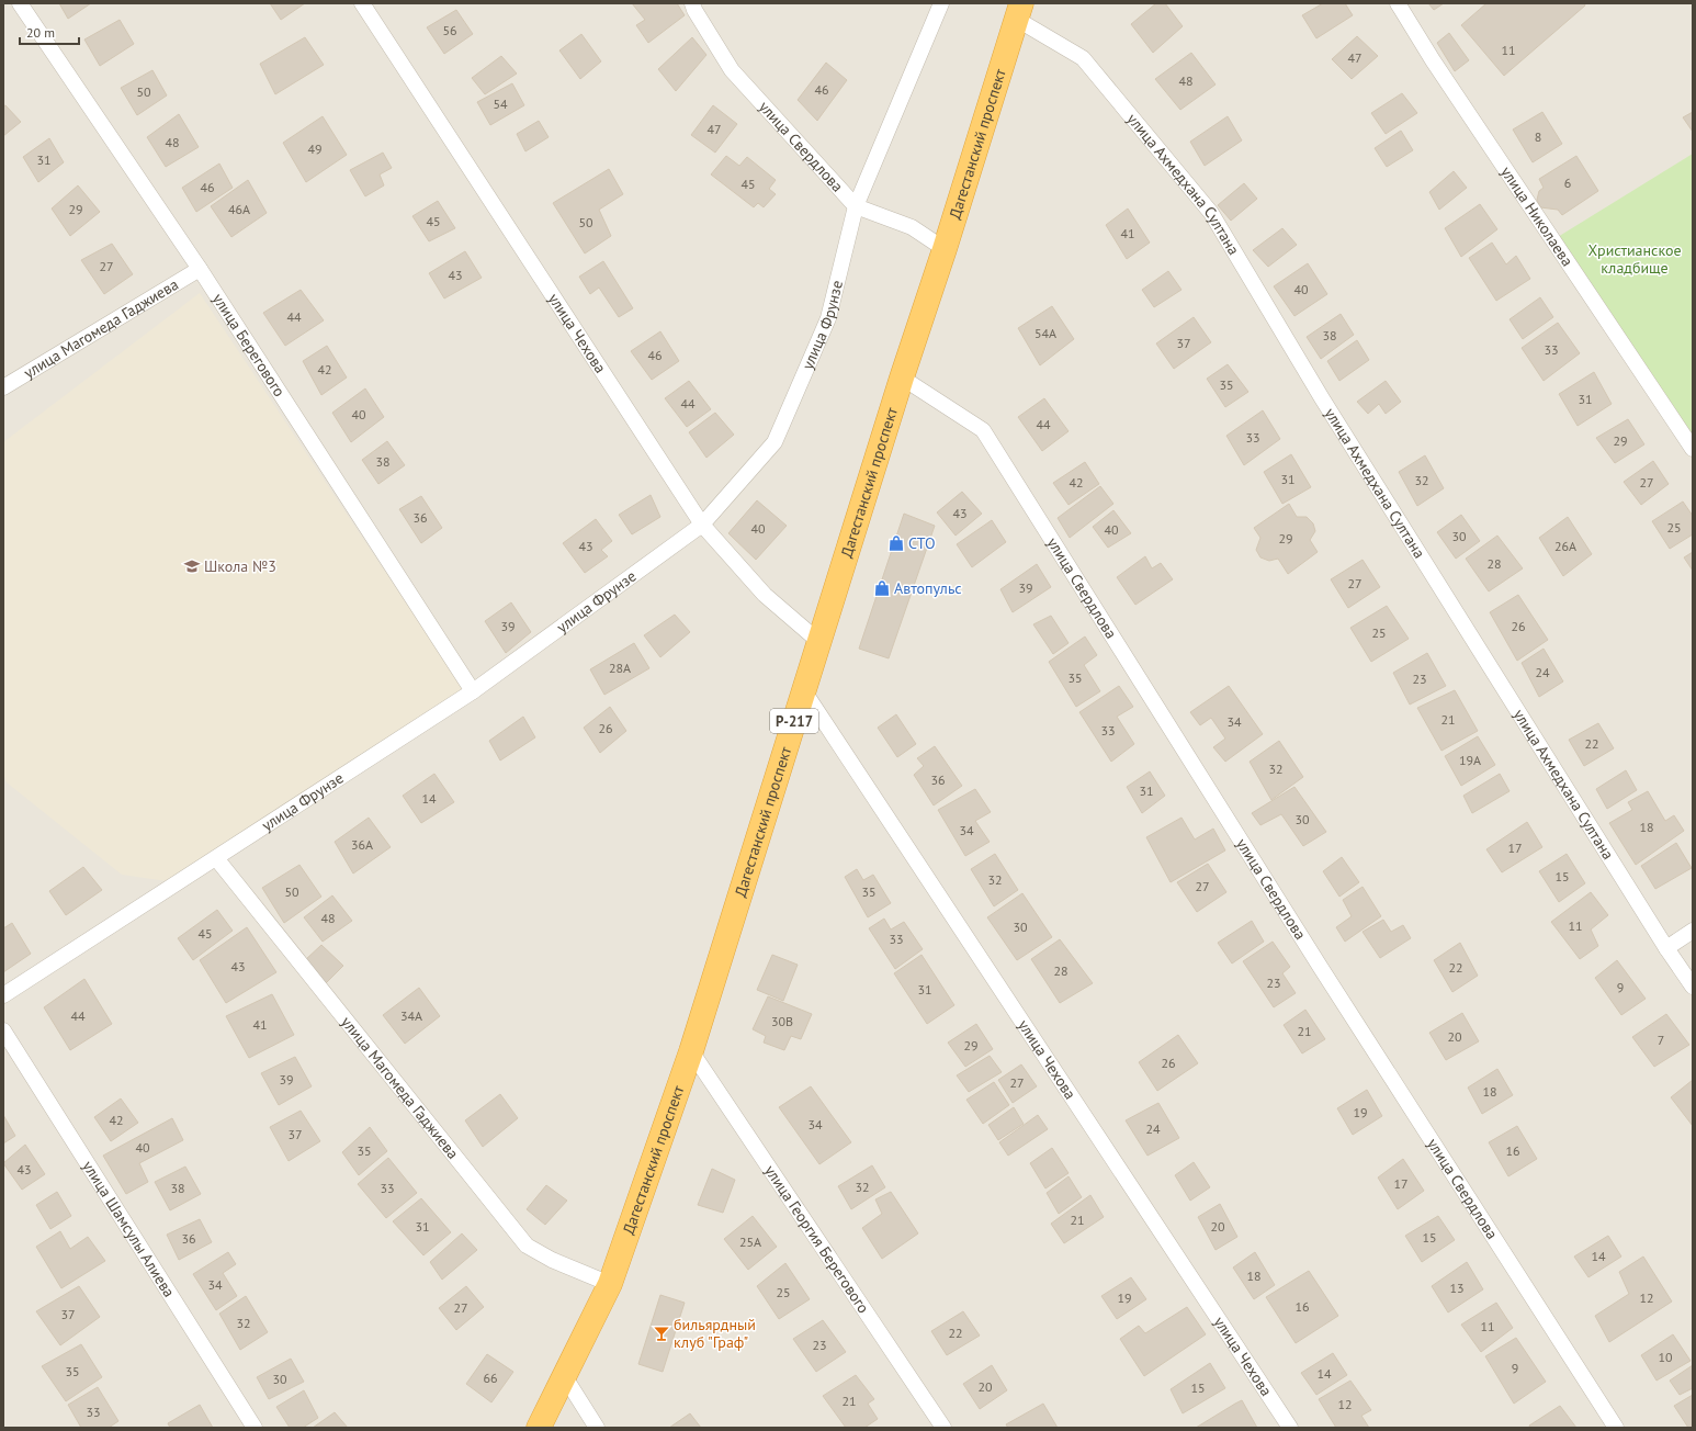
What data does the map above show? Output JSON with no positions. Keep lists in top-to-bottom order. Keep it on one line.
{"streets":{"highway":["Дагестанский проспект","Р-217"],"street":["улица Свердлова","улица Ахмедхана Султана","улица Николаева","улица Фрунзе","улица Магомеда Гаджиева","улица Чехова","улица Берегового","улица Шамсулы Алиева","улица Георгия Берегового"]},"crossings":[["Дагестанский проспект","улица Свердлова"],["Дагестанский проспект","улица Ахмедхана Султана"],["Дагестанский проспект","улица Магомеда Гаджиева"],["Дагестанский проспект","улица Чехова"],["Дагестанский проспект","улица Георгия Берегового"],["улица Свердлова","улица Фрунзе"],["улица Фрунзе","улица Магомеда Гаджиева"],["улица Фрунзе","улица Чехова"],["улица Фрунзе","улица Берегового"],["улица Магомеда Гаджиева","улица Берегового"]],"parks":["Христианское кладбище"],"places":{"shop":["СТО","Автопульс"],"school or university":["Школа №3"],"bar":["бильярдный клуб \"Граф\""]},"house_numbers":["56","11","47","48","46","50","54","47","8","48","49","31","6","45","46","29","46А","45","50","41","27","43","40","44","54А","38","37","33","46","42","35","31","44","40","44","33","29","38","31","32","42","27","43","36","25","40","40","30","29","43","26А","28","27","39","39","26","25","28А","24","35","23","21","34","26","33","22","19А","32","36","31","14","30","18","34","36А","17","15","32","27","50","35","48","11","30","45","33","43","22","28","23","9","31","44","34А","30В","41","21","20","7","29","26","39","27","18","19","42","34","24","37","40","35","16","43","17","32","38","33","21","31","20","15","36","25А","14","18","34","13","25","19","12","16","27","37","32","11","22","23","10","9","35","14","66","30","20","15","21","12","33"],"scale_bar":"20 m"}
